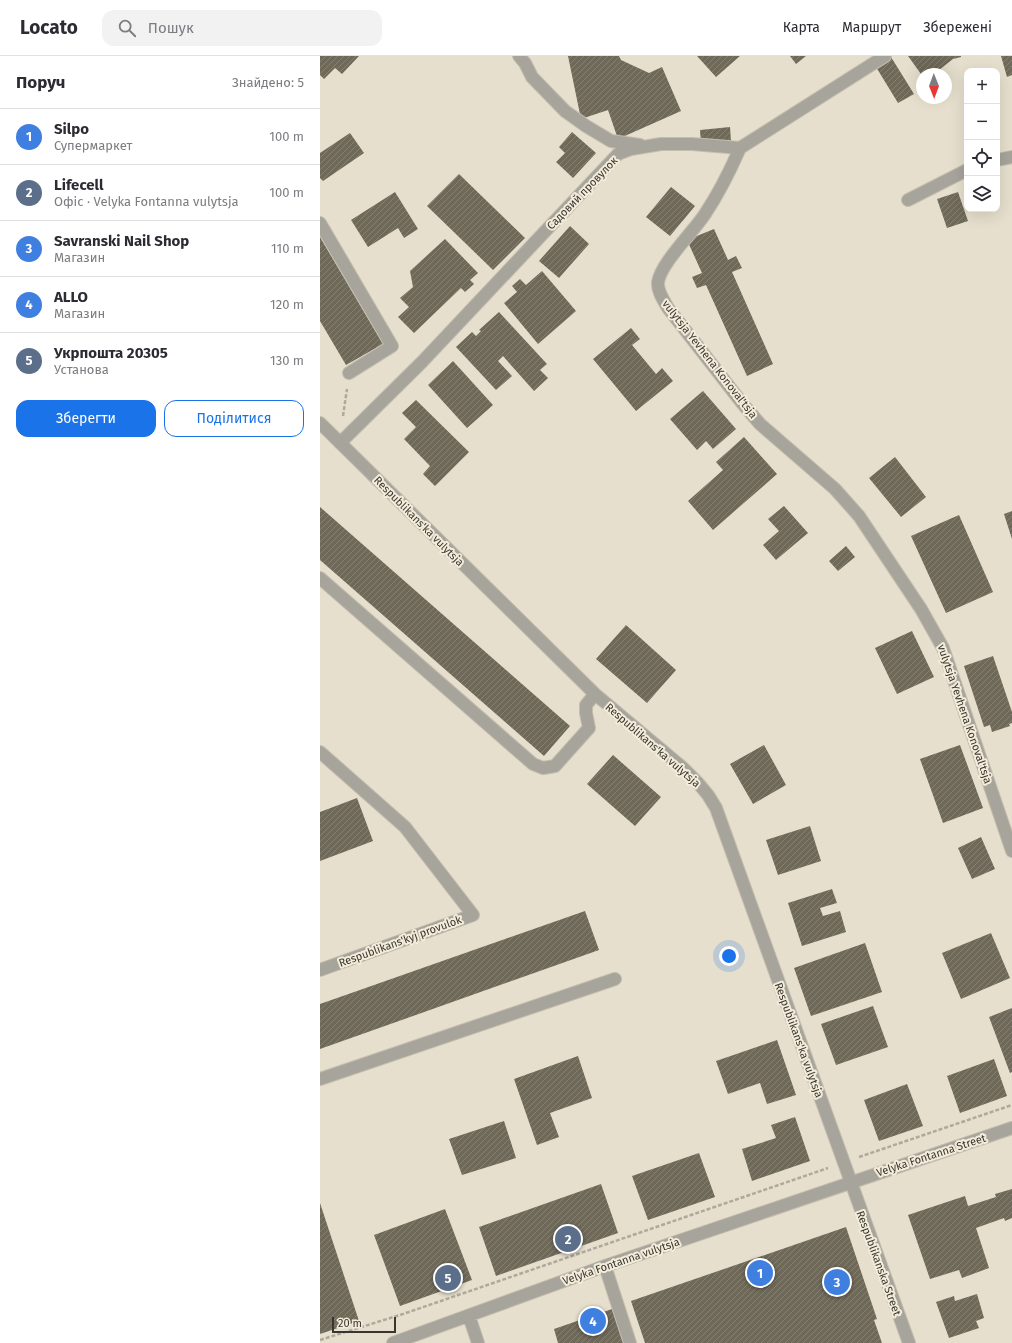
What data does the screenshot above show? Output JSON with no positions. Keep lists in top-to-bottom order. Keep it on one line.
{"streets":{"street":["Садовий провулок","vulytsja Yevhena Konoval'tsja","Respublikans'ka vulytsja","Respublikans'kyj provulok","Velyka Fontanna Street","Velyka Fontanna vulytsja","Respublikanska Street"]},"crossings":[["Садовий провулок","vulytsja Yevhena Konoval'tsja"],["Садовий провулок","Respublikans'ka vulytsja"],["Respublikans'ka vulytsja","Velyka Fontanna Street"],["Respublikans'ka vulytsja","Velyka Fontanna vulytsja"],["Respublikans'ka vulytsja","Respublikanska Street"],["Velyka Fontanna Street","Velyka Fontanna vulytsja"],["Velyka Fontanna Street","Respublikanska Street"],["Velyka Fontanna vulytsja","Respublikanska Street"]],"scale_bar":"20 m","north":"bottom","page":{"header":"Locato","search":"Пошук","nav":["Карта","Маршрут","Збережені"],"heading":["Поруч","Знайдено: 5"],"map_buttons":["+","−"],"list":[{"mark":"1","name":"Silpo","note":"Супермаркет","value":"100 m"},{"mark":"2","name":"Lifecell","note":"Офіс · Velyka Fontanna vulytsja","value":"100 m"},{"mark":"3","name":"Savranski Nail Shop","note":"Магазин","value":"110 m"},{"mark":"4","name":"ALLO","note":"Магазин","value":"120 m"},{"mark":"5","name":"Укрпошта 20305","note":"Установа","value":"130 m"}],"buttons":["Зберегти","Поділитися"],"pins":["2","1","5","3","4"],"scale":"20 m"}}
